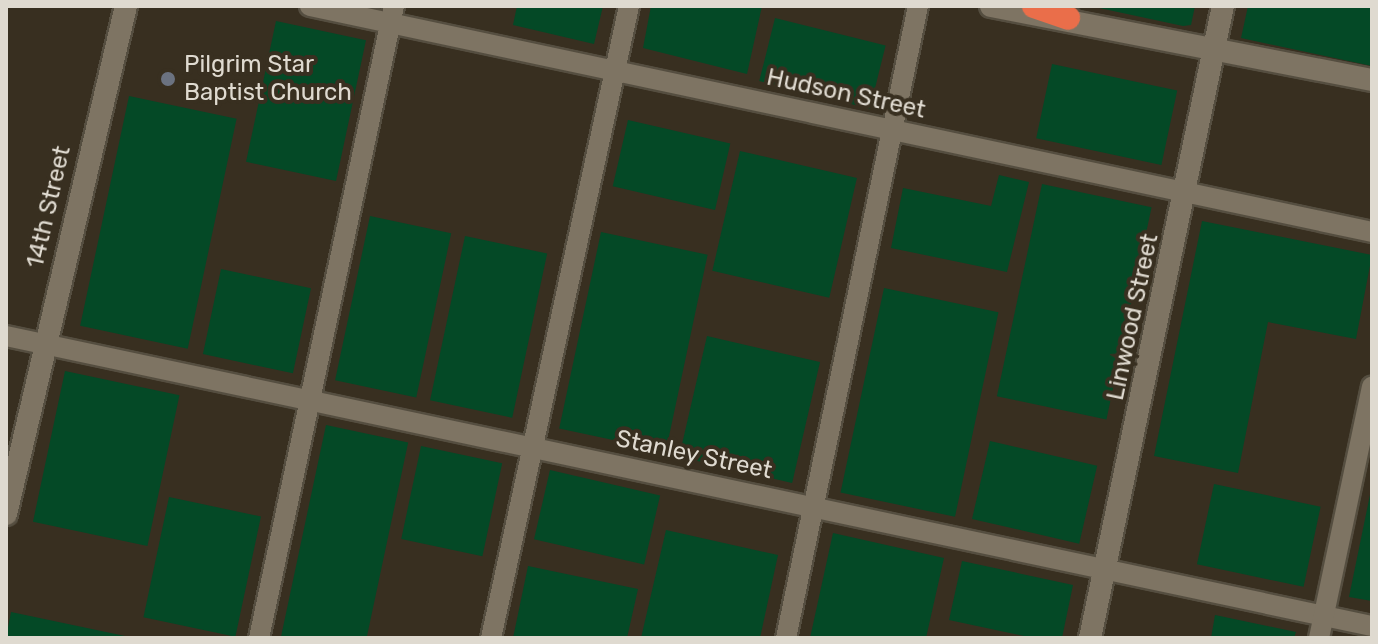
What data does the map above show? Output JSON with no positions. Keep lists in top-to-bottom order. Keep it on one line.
{"streets":{"street":["Hudson Street","14th Street","Linwood Street","Stanley Street"]},"crossings":[["Hudson Street","Linwood Street"],["14th Street","Stanley Street"],["Linwood Street","Stanley Street"]],"places":["Pilgrim Star Baptist Church"]}
